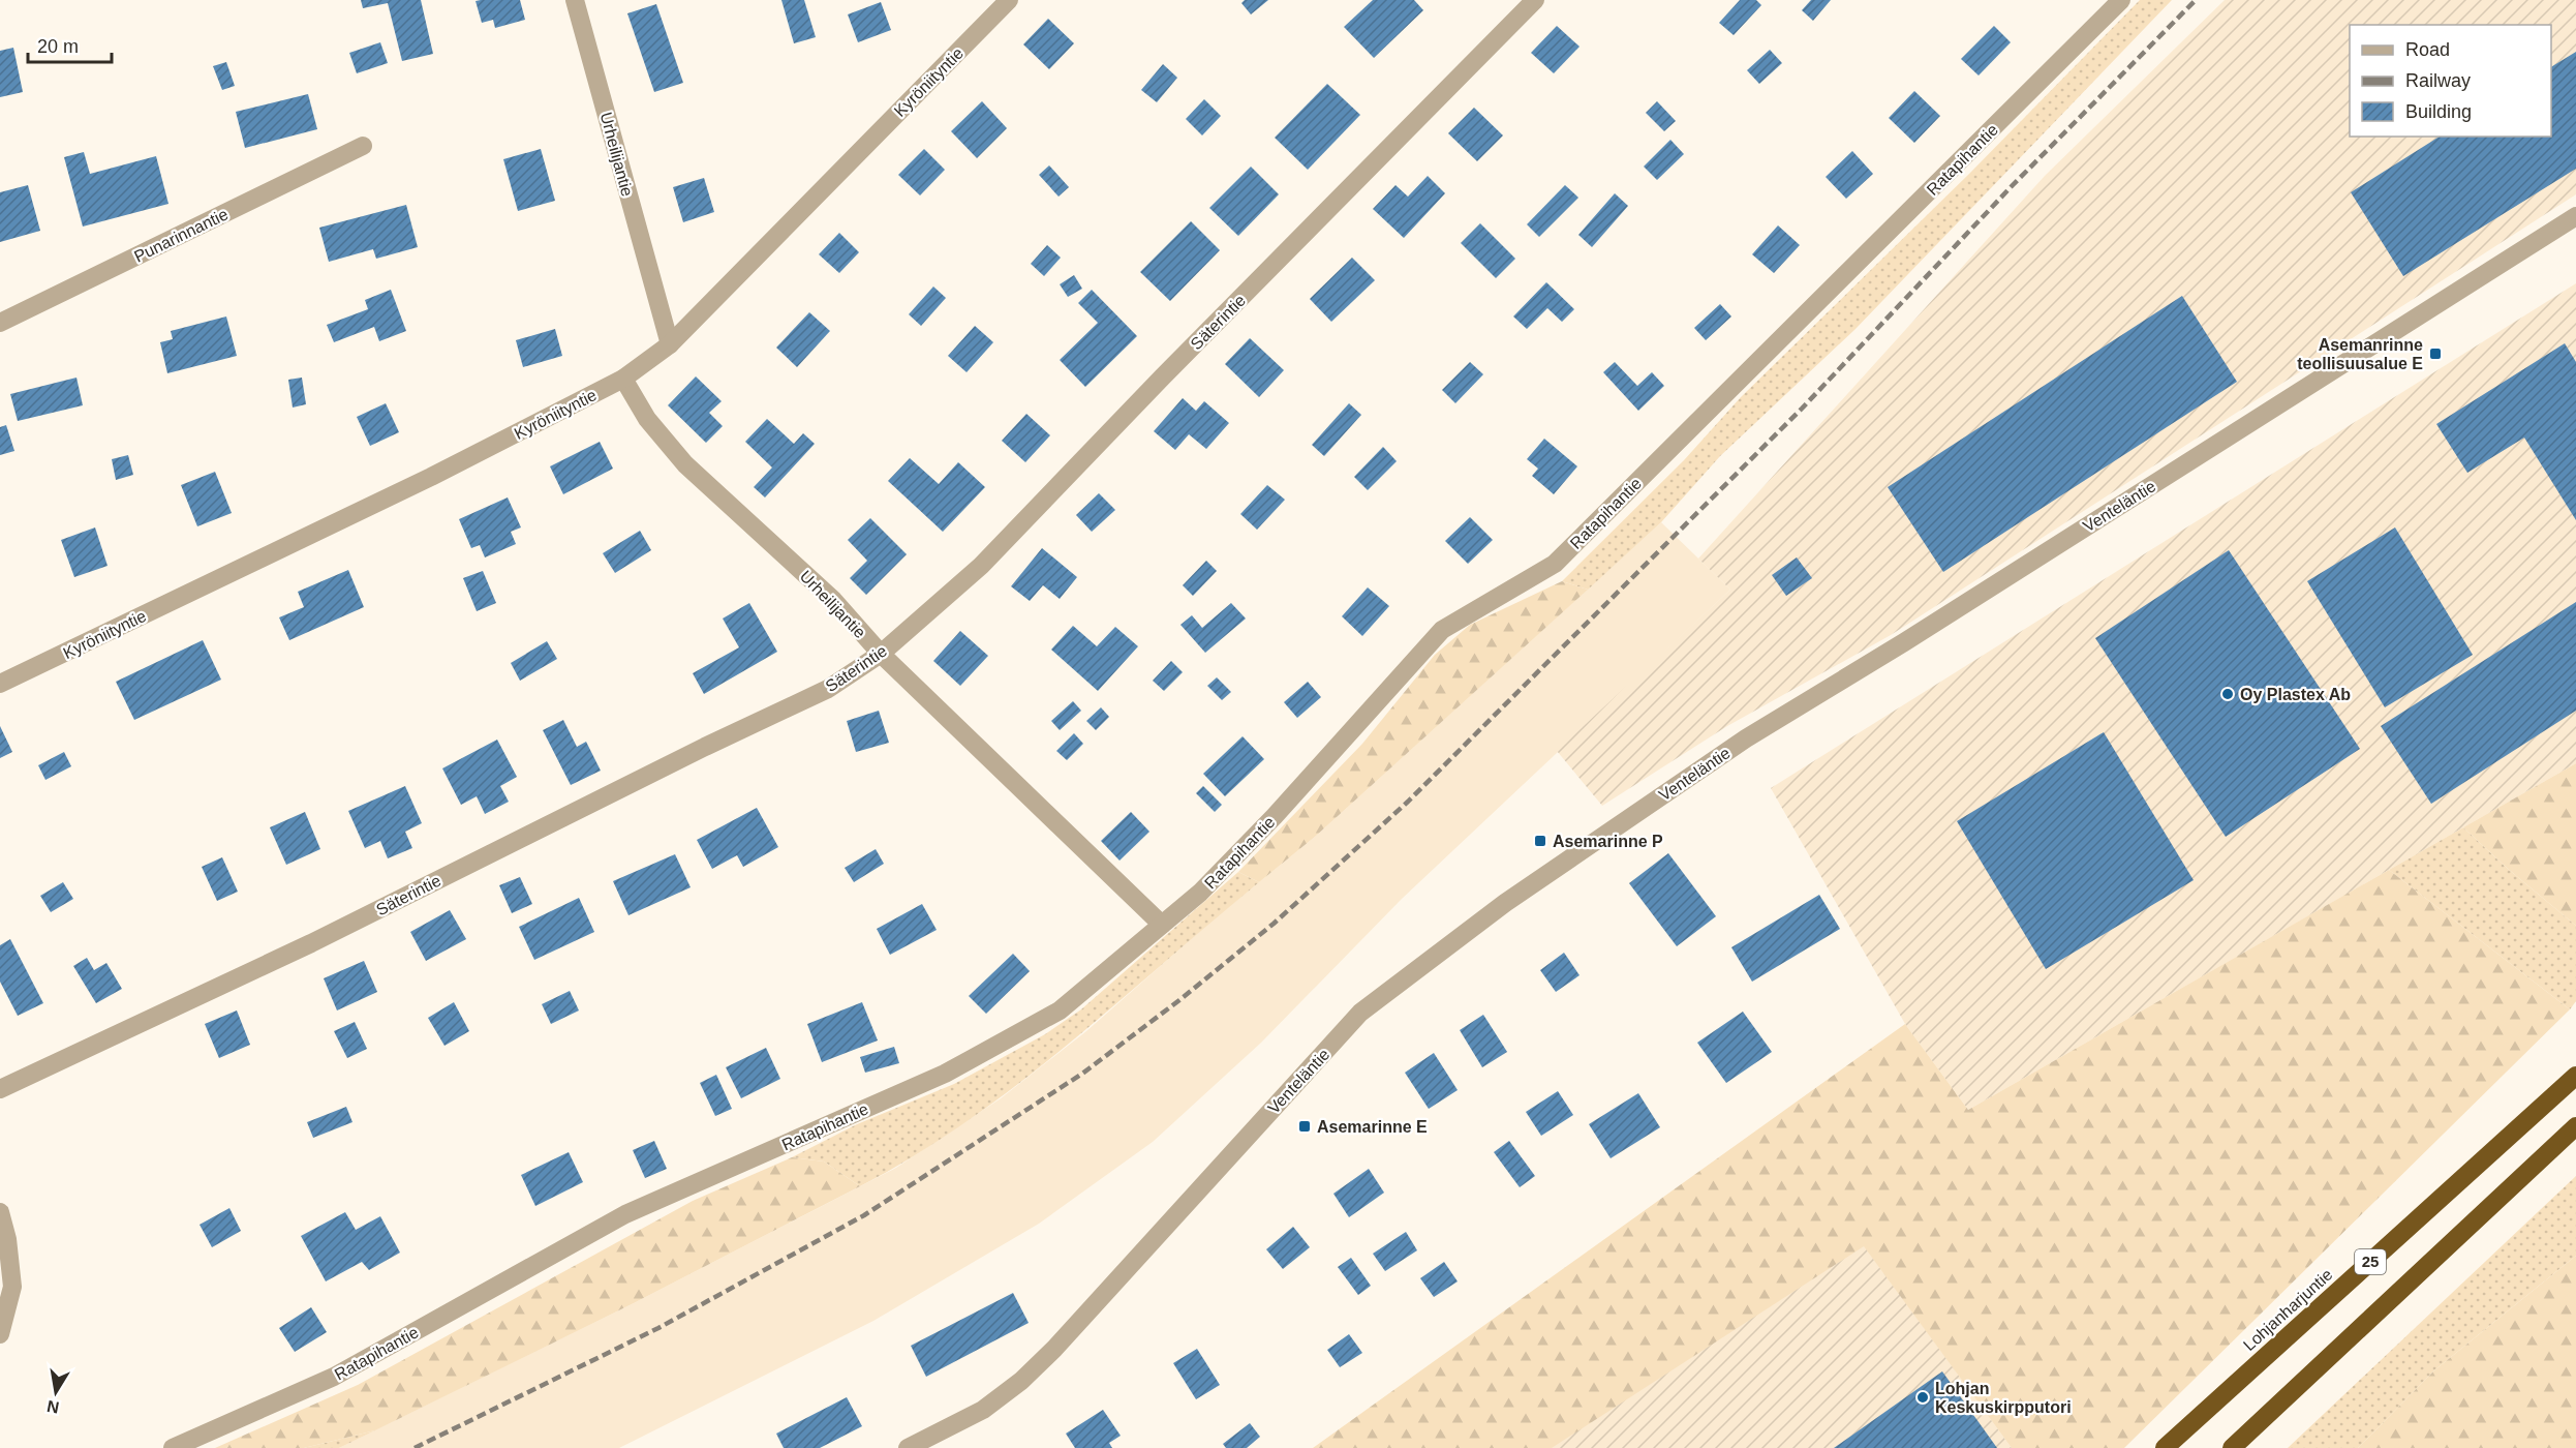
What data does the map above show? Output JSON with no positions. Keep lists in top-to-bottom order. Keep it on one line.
{"streets":{"highway":["25","Lohjanharjuntie"],"street":["Kyröniityntie","Urheilijantie","Ratapihantie","Punarinnantie","Säterintie","Venteläntie"]},"crossings":[["Kyröniityntie","Urheilijantie"],["Urheilijantie","Ratapihantie"],["Urheilijantie","Säterintie"]],"places":{"transit":["Asemanrinne teollisuusalue E","Asemarinne P","Asemarinne E"],"other":["Oy Plastex Ab","Lohjan Keskuskirpputori"]},"legend":["Road","Railway","Building"],"scale_bar":"20 m","north":"bottom"}
